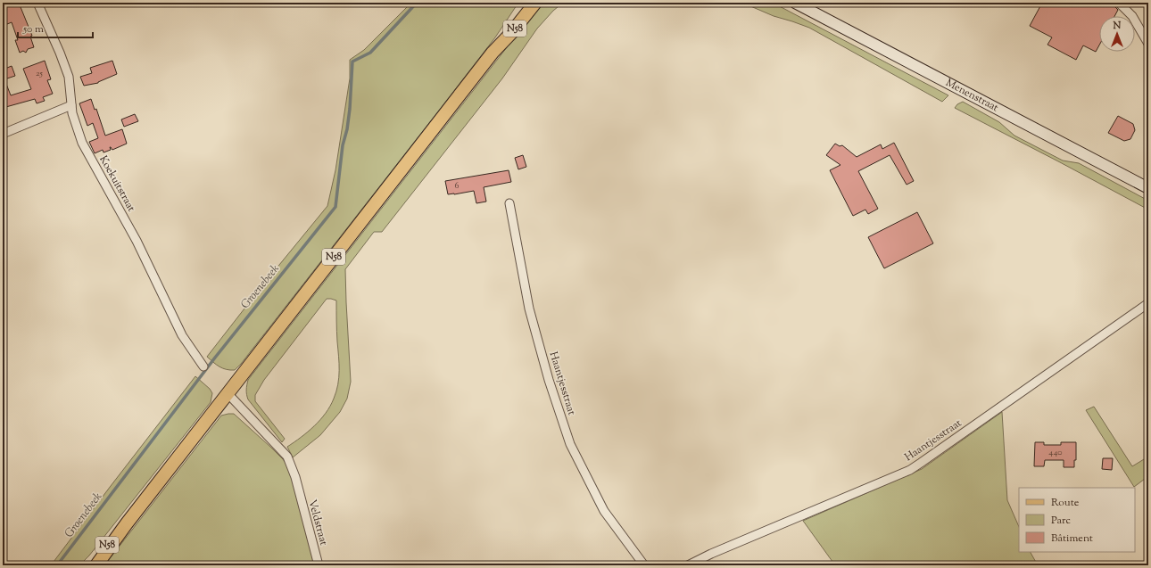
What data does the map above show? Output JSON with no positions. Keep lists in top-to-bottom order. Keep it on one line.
{"streets":{"main road":["N58"],"street":["Menenstraat","Koekuitstraat","Haantjesstraat","Veldstraat"]},"crossings":[["N58","Veldstraat"]],"water":["Groenebeek"],"house_numbers":["25","6","440"],"legend":["Route","Parc","Bâtiment"],"scale_bar":"50 m","north":"top"}
